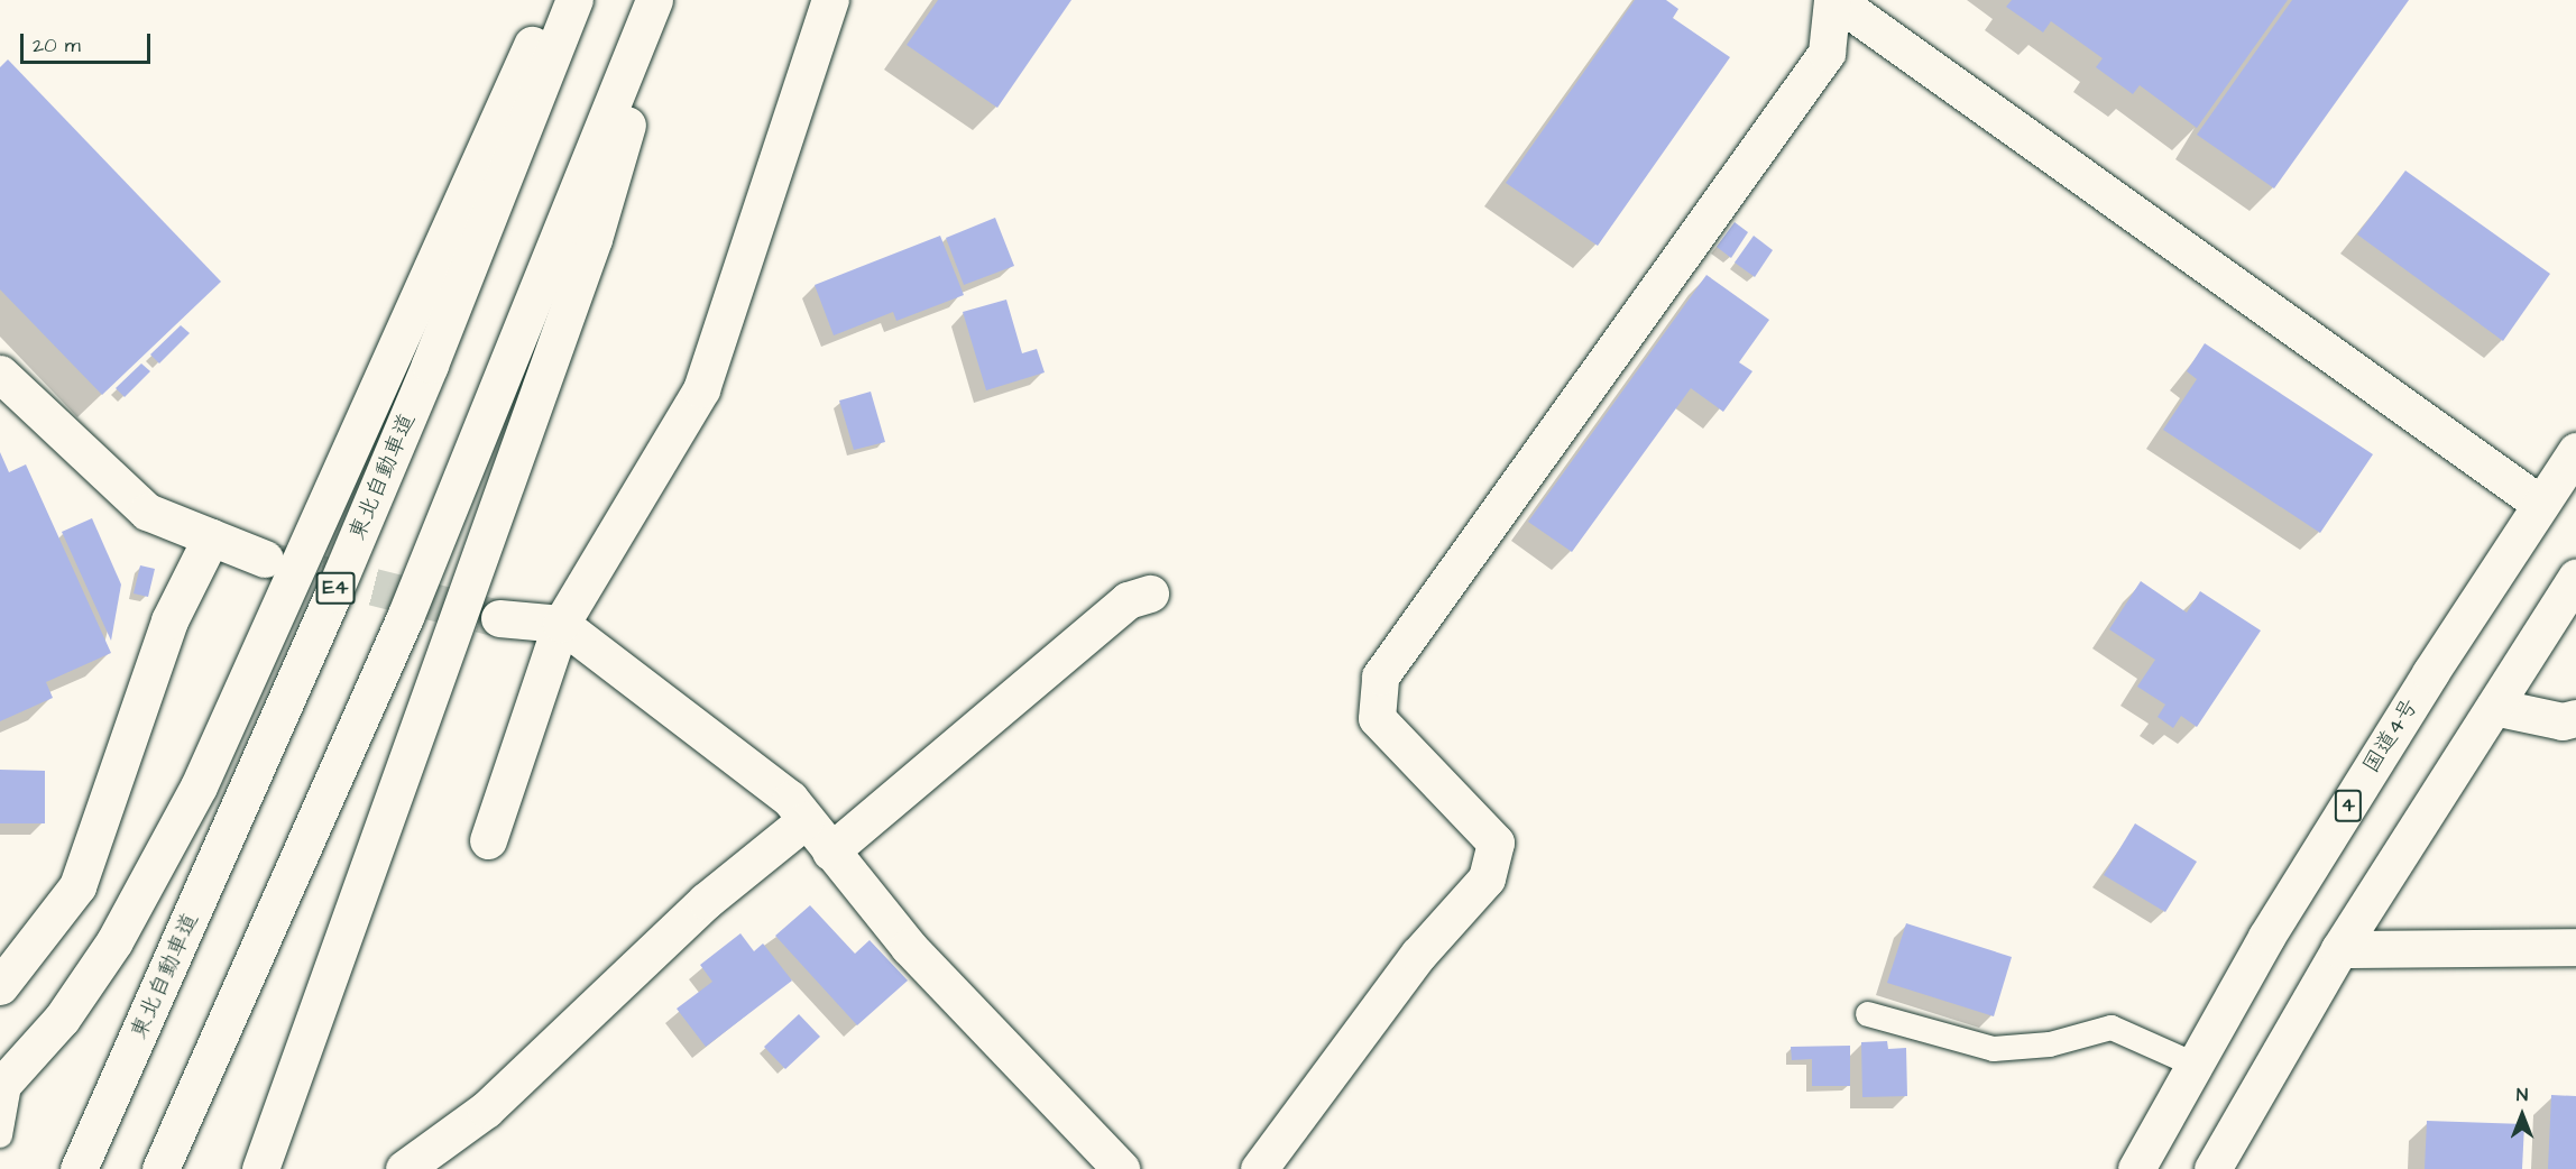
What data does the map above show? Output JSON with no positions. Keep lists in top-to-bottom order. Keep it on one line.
{"streets":{"main road":["東北自動車道","E4","国道4号","4"]},"scale_bar":"20 m","north":"top"}
